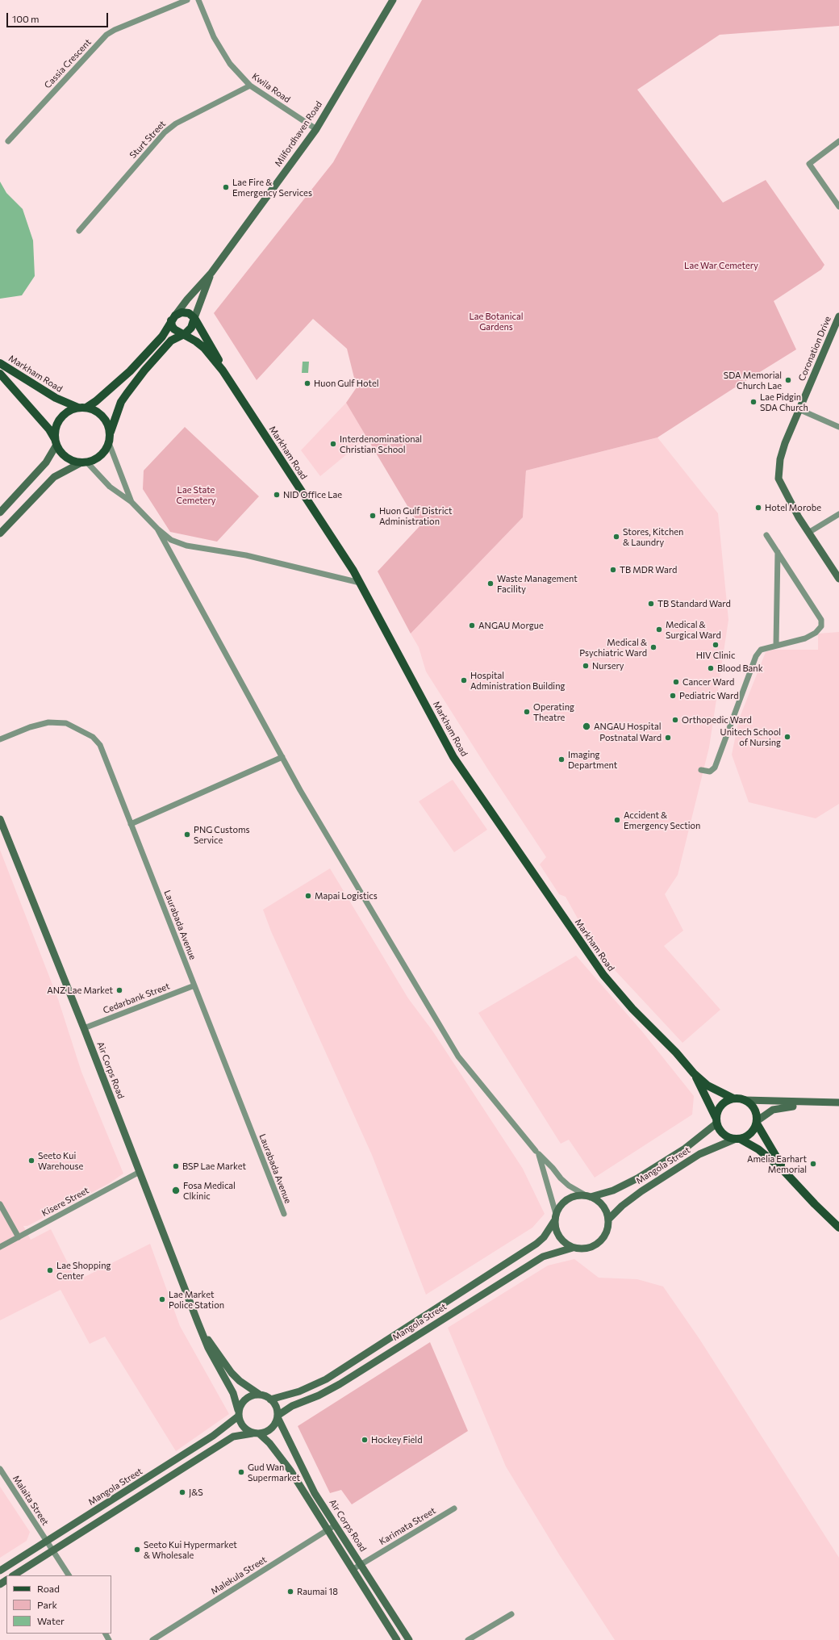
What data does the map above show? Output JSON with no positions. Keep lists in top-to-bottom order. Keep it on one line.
{"streets":{"main road":["Milfordhaven Road","Coronation Drive","Markham Road","Air Corps Road","Mangola Street"],"street":["Cassia Crescent","Kwila Road","Sturt Street","Laurabada Avenue","Cedarbank Street","Kisere Street","Malaita Street","Karimata Street","Malekula Street"]},"crossings":[["Kwila Road","Milfordhaven Road"],["Kwila Road","Sturt Street"],["Milfordhaven Road","Markham Road"],["Markham Road","Mangola Street"],["Laurabada Avenue","Cedarbank Street"],["Cedarbank Street","Air Corps Road"],["Air Corps Road","Mangola Street"],["Air Corps Road","Kisere Street"],["Air Corps Road","Karimata Street"],["Air Corps Road","Malekula Street"],["Mangola Street","Malaita Street"]],"parks":["Lae War Cemetery","Lae Botanical Gardens","Lae State Cemetery"],"places":["Lae Fire & Emergency Services","SDA Memorial Church Lae","Huon Gulf Hotel","Lae Pidgin SDA Church","Interdenominational Christian School","NID Office Lae","Hotel Morobe","Huon Gulf District Administration","Stores, Kitchen & Laundry","TB MDR Ward","Waste Management Facility","TB Standard Ward","ANGAU Morgue","Medical & Surgical Ward","HIV Clinic","Medical & Psychiatric Ward","Nursery","Blood Bank","Hospital Administration Building","Cancer Ward","Pediatric Ward","Operating Theatre","Orthopedic Ward","ANGAU Hospital","Unitech School of Nursing","Postnatal Ward","Imaging Department","Accident & Emergency Section","PNG Customs Service","Mapai Logistics","ANZ Lae Market","Seeto Kui Warehouse","Amelia Earhart Memorial","BSP Lae Market","Fosa Medical Clkinic","Lae Shopping Center","Lae Market Police Station","Hockey Field","Gud Wan Supermarket","J&S","Seeto Kui Hypermarket & Wholesale","Raumai 18"],"legend":["Road","Park","Water"],"scale_bar":"100 m"}
